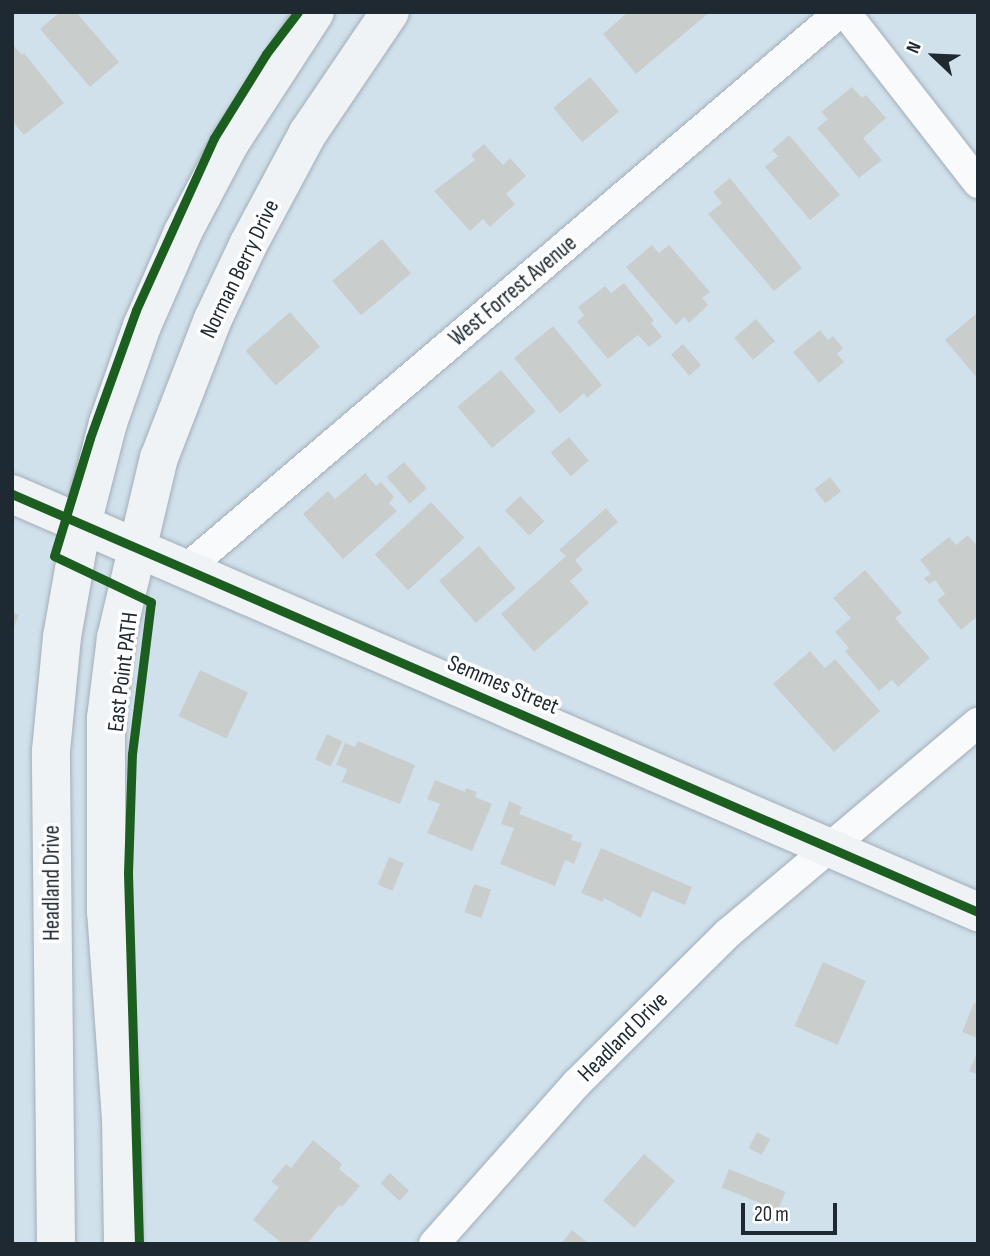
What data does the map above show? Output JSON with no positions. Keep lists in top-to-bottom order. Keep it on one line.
{"streets":{"main road":["Norman Berry Drive","Semmes Street","Headland Drive"],"street":["West Forrest Avenue"],"cycle path":["East Point PATH"]},"crossings":[["Norman Berry Drive","Semmes Street"],["West Forrest Avenue","Semmes Street"],["Semmes Street","Headland Drive"]],"scale_bar":"20 m","north":"top left"}
